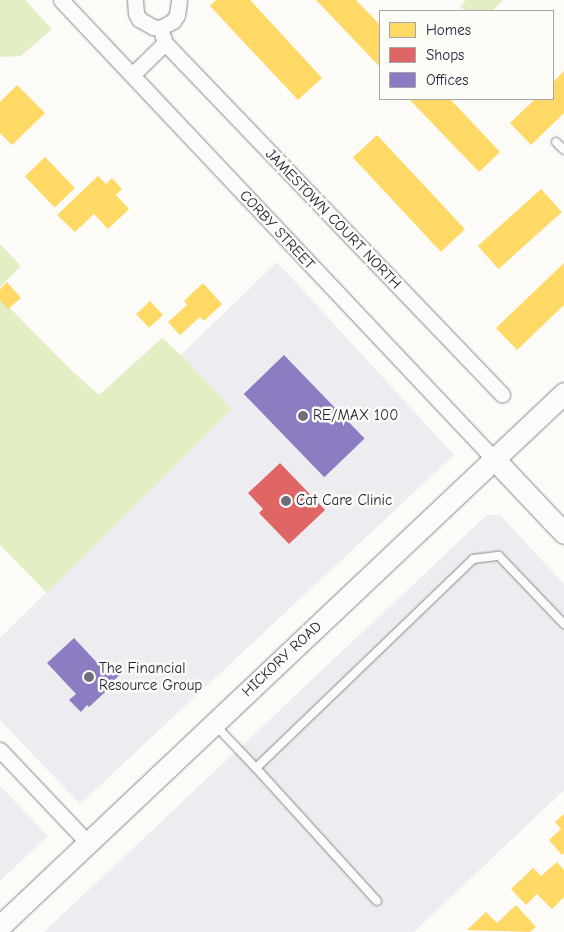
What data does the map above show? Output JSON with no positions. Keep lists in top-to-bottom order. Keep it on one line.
{"streets":{"street":["JAMESTOWN COURT NORTH","CORBY STREET","HICKORY ROAD"]},"crossings":[["CORBY STREET","HICKORY ROAD"]],"places":["RE/MAX 100","Cat Care Clinic","The Financial Resource Group"],"legend":["Homes","Shops","Offices"]}
